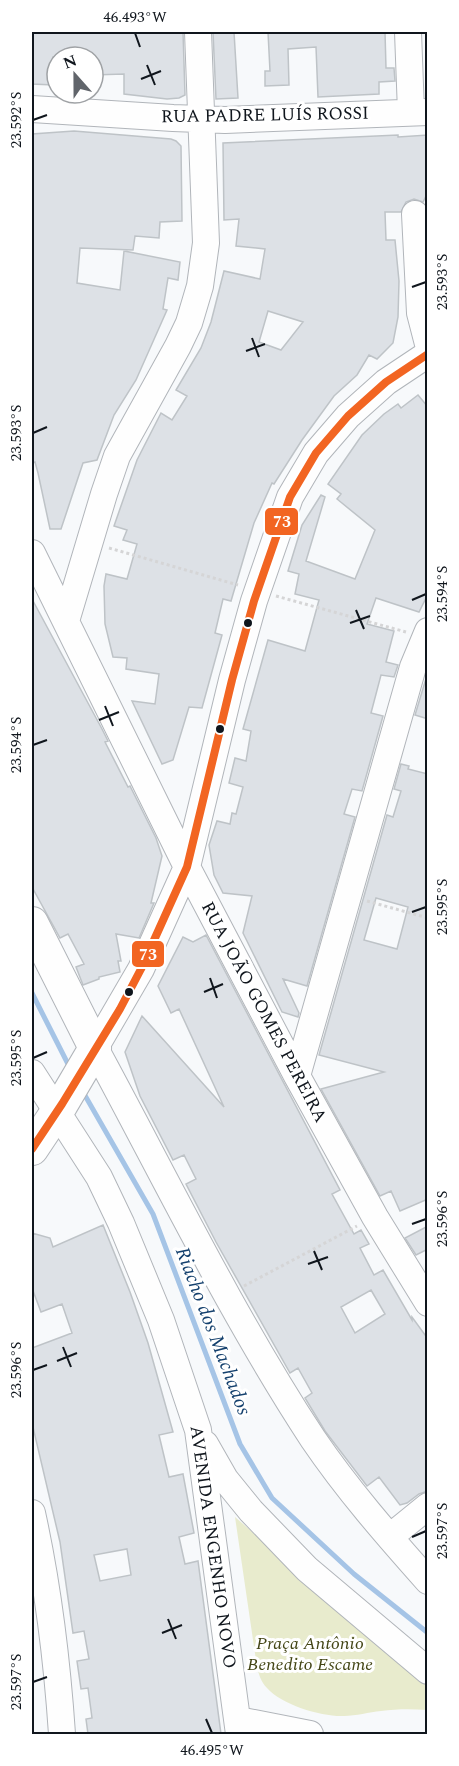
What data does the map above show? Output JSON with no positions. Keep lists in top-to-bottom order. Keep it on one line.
{"streets":{"street":["RUA PADRE LUÍS ROSSI","RUA JOÃO GOMES PEREIRA","AVENIDA ENGENHO NOVO"]},"water":["Riacho dos Machados"],"parks":["Praça Antônio Benedito Escame"],"lines":["transit line 73"],"north":"top","coordinates":["46.493°W","23.592°S","23.593°S","23.594°S","23.595°S","23.596°S","23.597°S","46.495°W"]}
